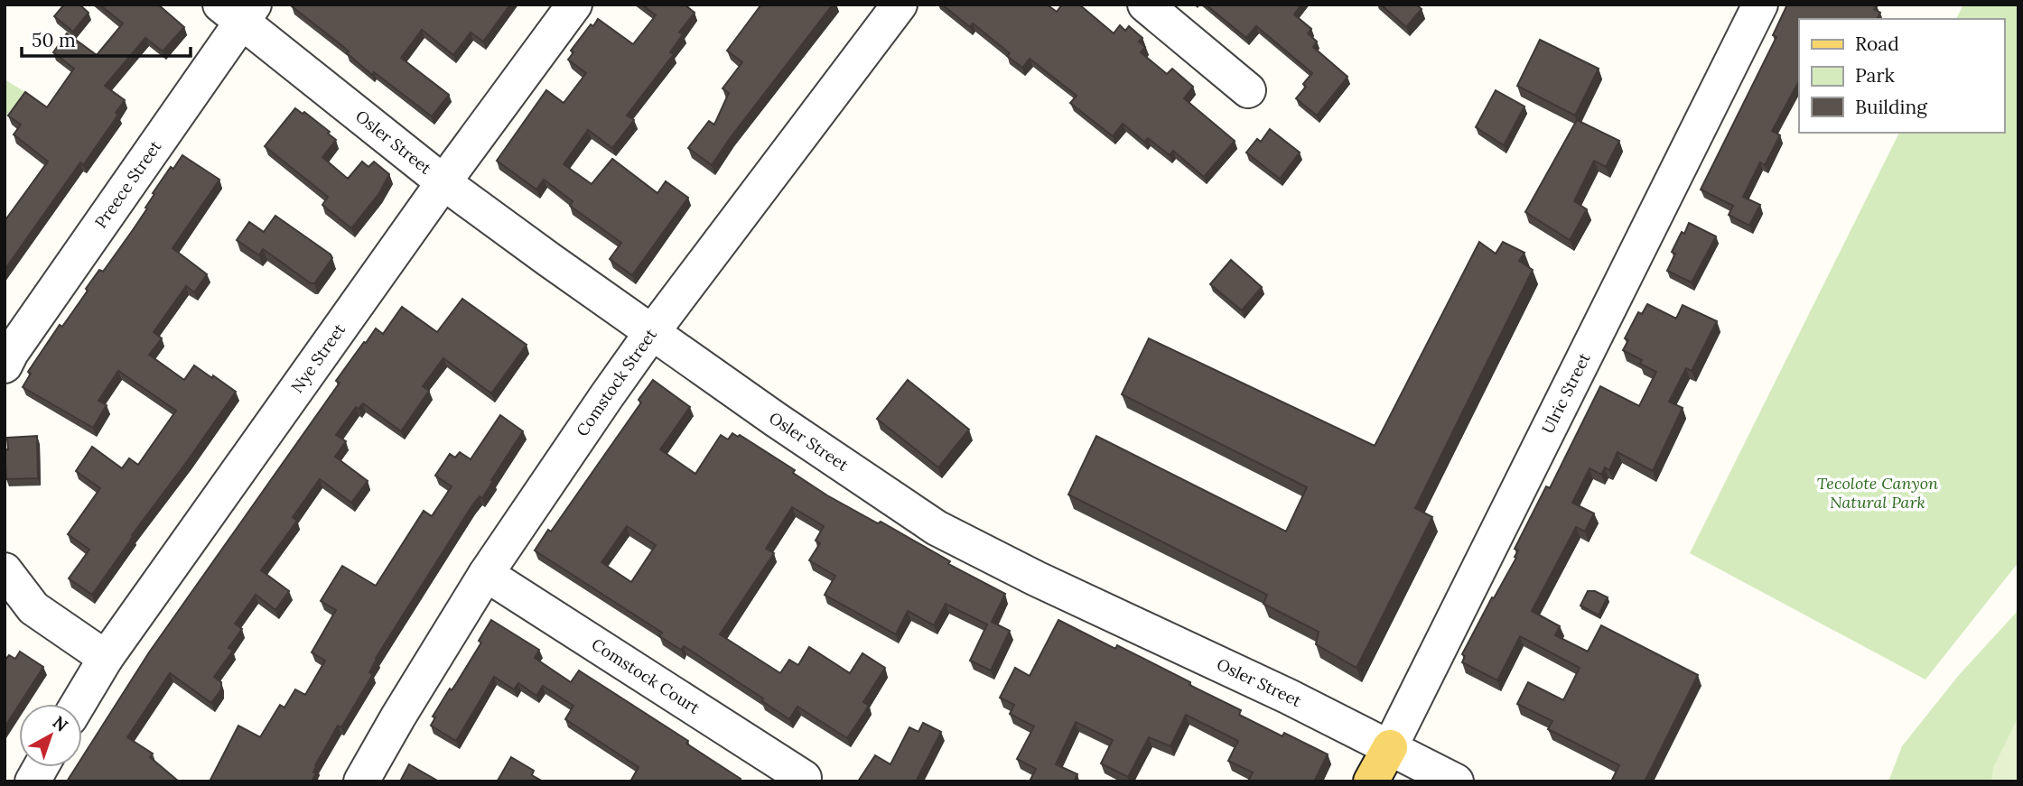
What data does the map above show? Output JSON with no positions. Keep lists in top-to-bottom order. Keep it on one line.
{"streets":{"main road":["Ulric Street"],"street":["Osler Street","Preece Street","Nye Street","Comstock Street","Comstock Court"]},"crossings":[["Osler Street","Preece Street"],["Osler Street","Nye Street"],["Osler Street","Comstock Street"],["Osler Street","Ulric Street"],["Comstock Street","Comstock Court"]],"parks":["Tecolote Canyon Natural Park"],"legend":["Road","Park","Building"],"scale_bar":"50 m","north":"top right"}
